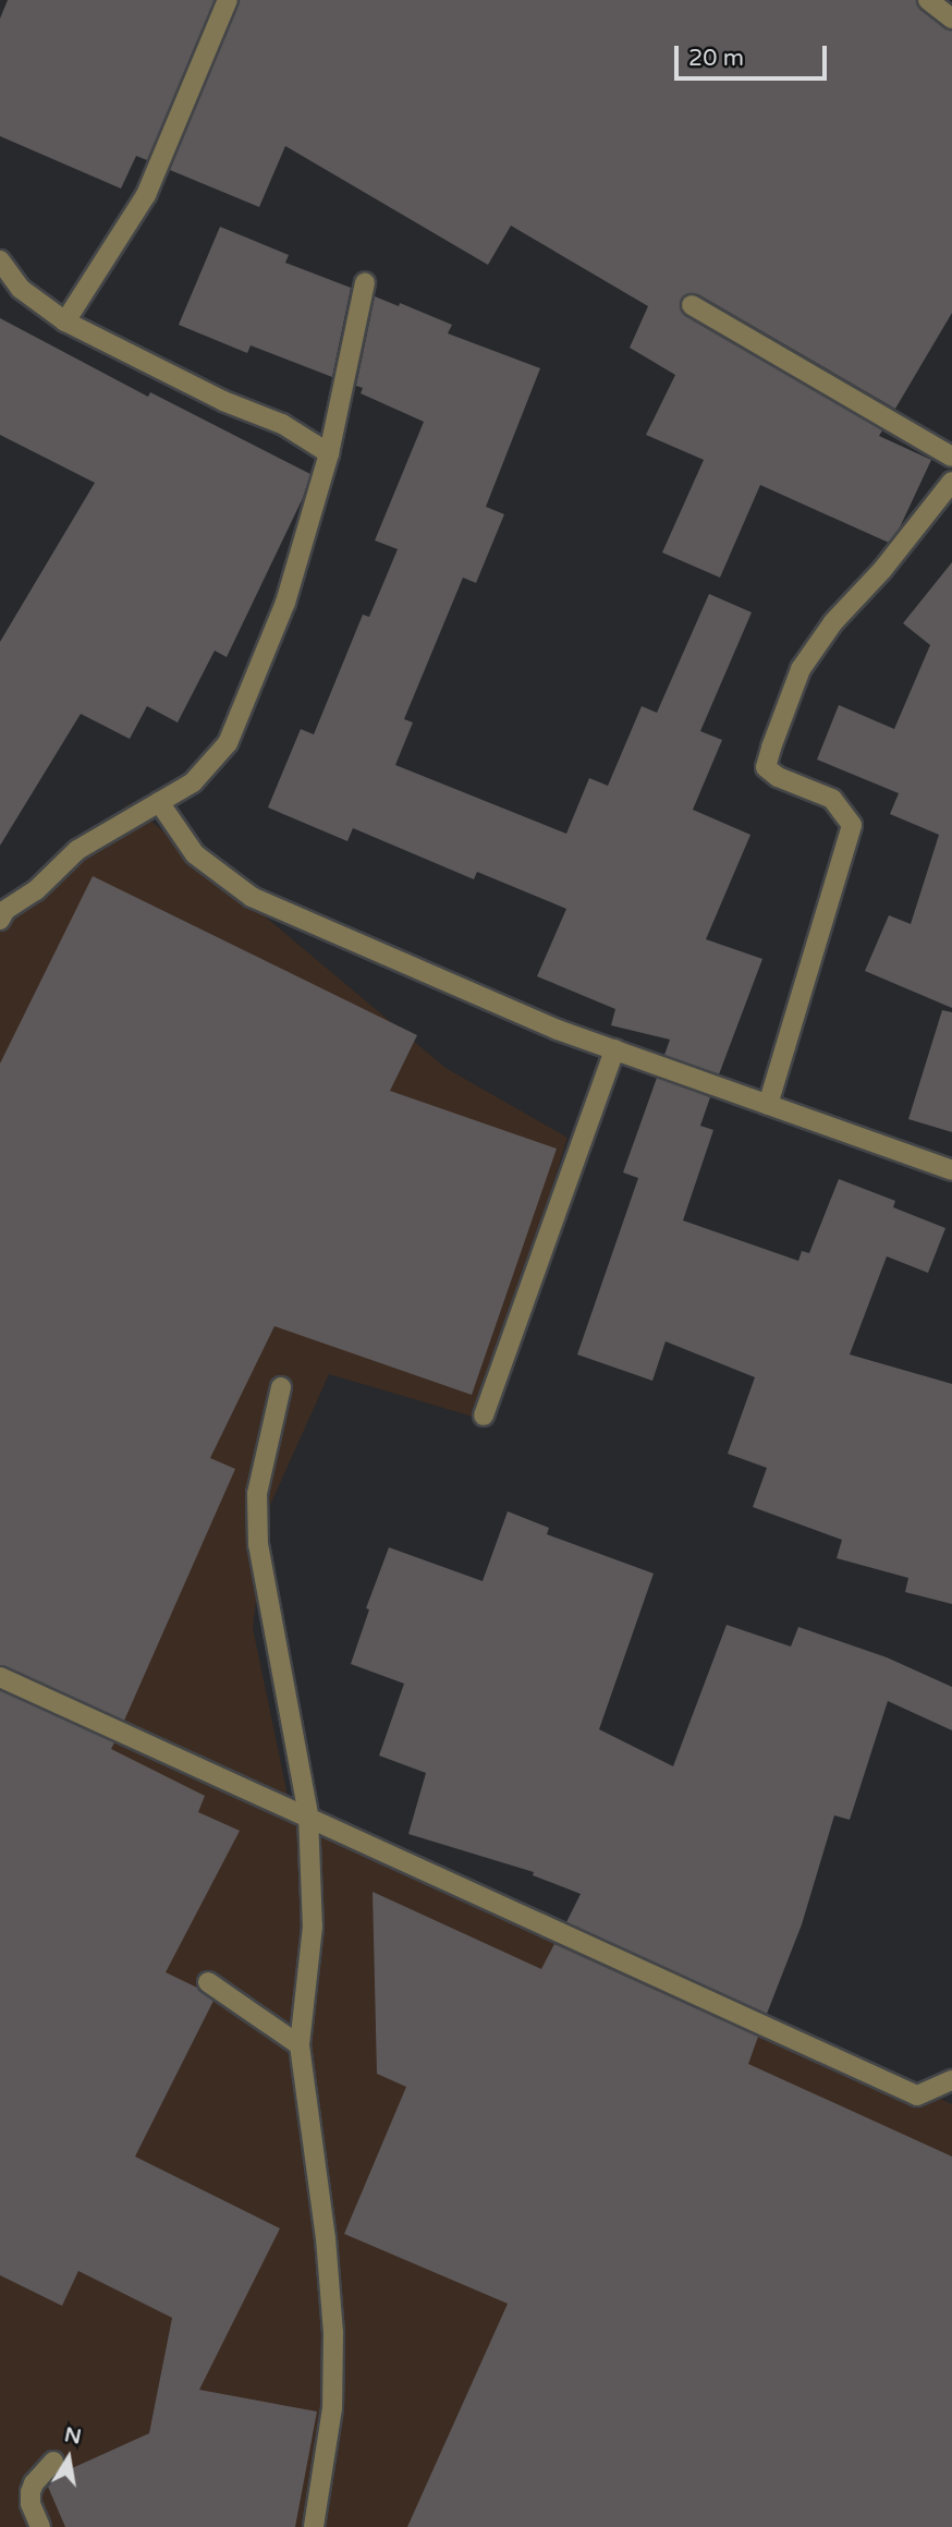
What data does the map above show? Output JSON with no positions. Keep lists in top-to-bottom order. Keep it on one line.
{"scale_bar":"20 m","north":"top"}
